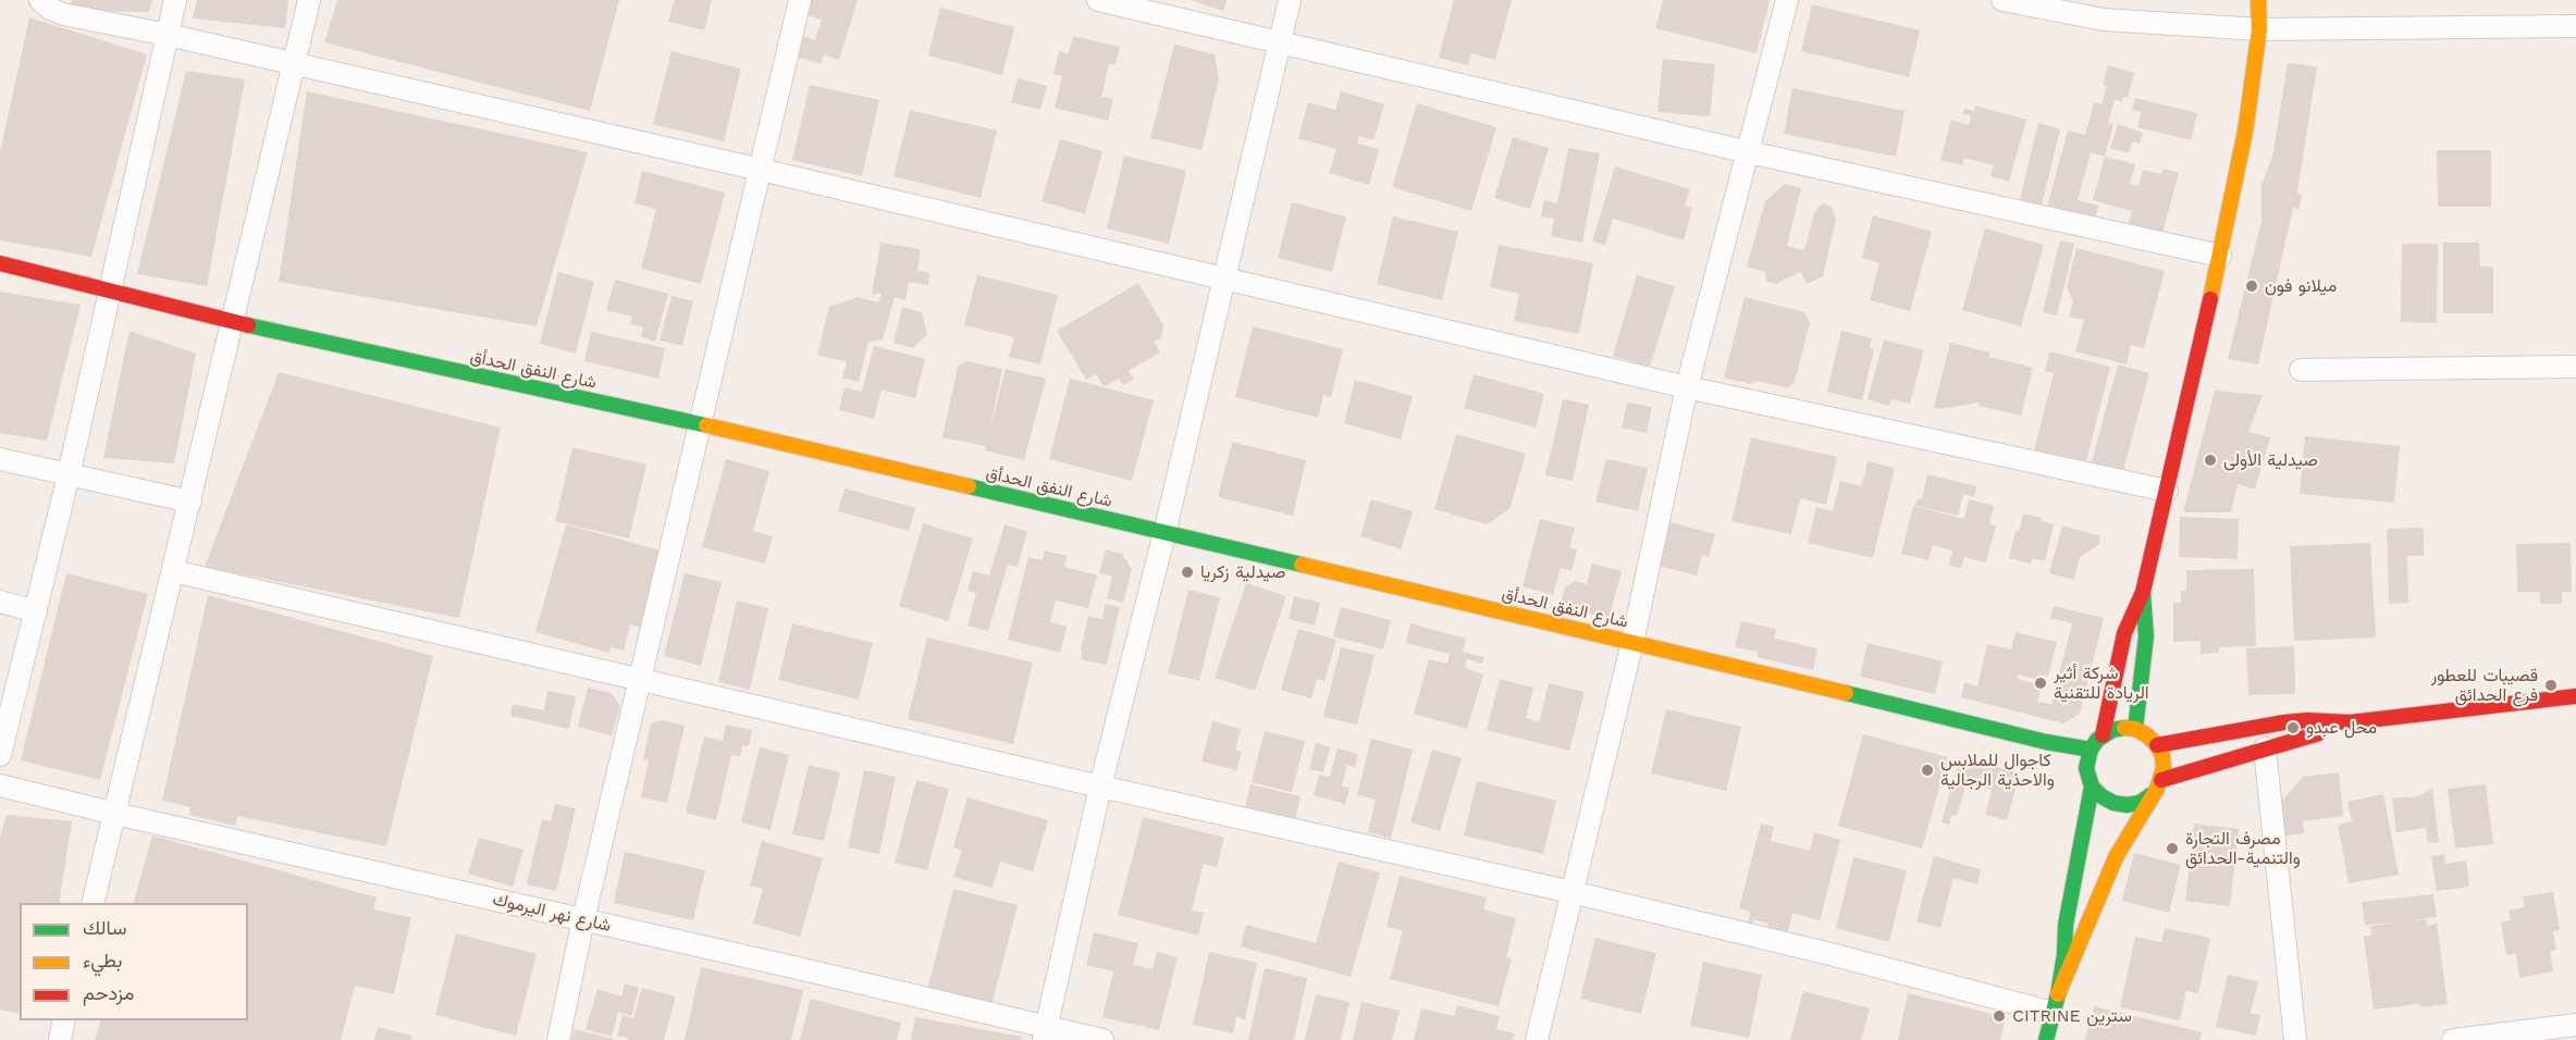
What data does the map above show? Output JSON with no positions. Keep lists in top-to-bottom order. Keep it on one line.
{"streets":{"main road":["شارع النفق الحدأق"],"street":["شارع نهر اليرموك"]},"places":["ميلانو فون","صيدلية الأولى","صيدلية زكريا","شركة أثير الريادة للتقنية","قصيبات للعطور فرع الحدائق","محل عبدو","كاجوال للملابس والاحذية الرجالية","مصرف التجارة والتنمية-الحدائق","CITRINE سترين"],"legend":["سالك","بطيء","مزدحم"]}
